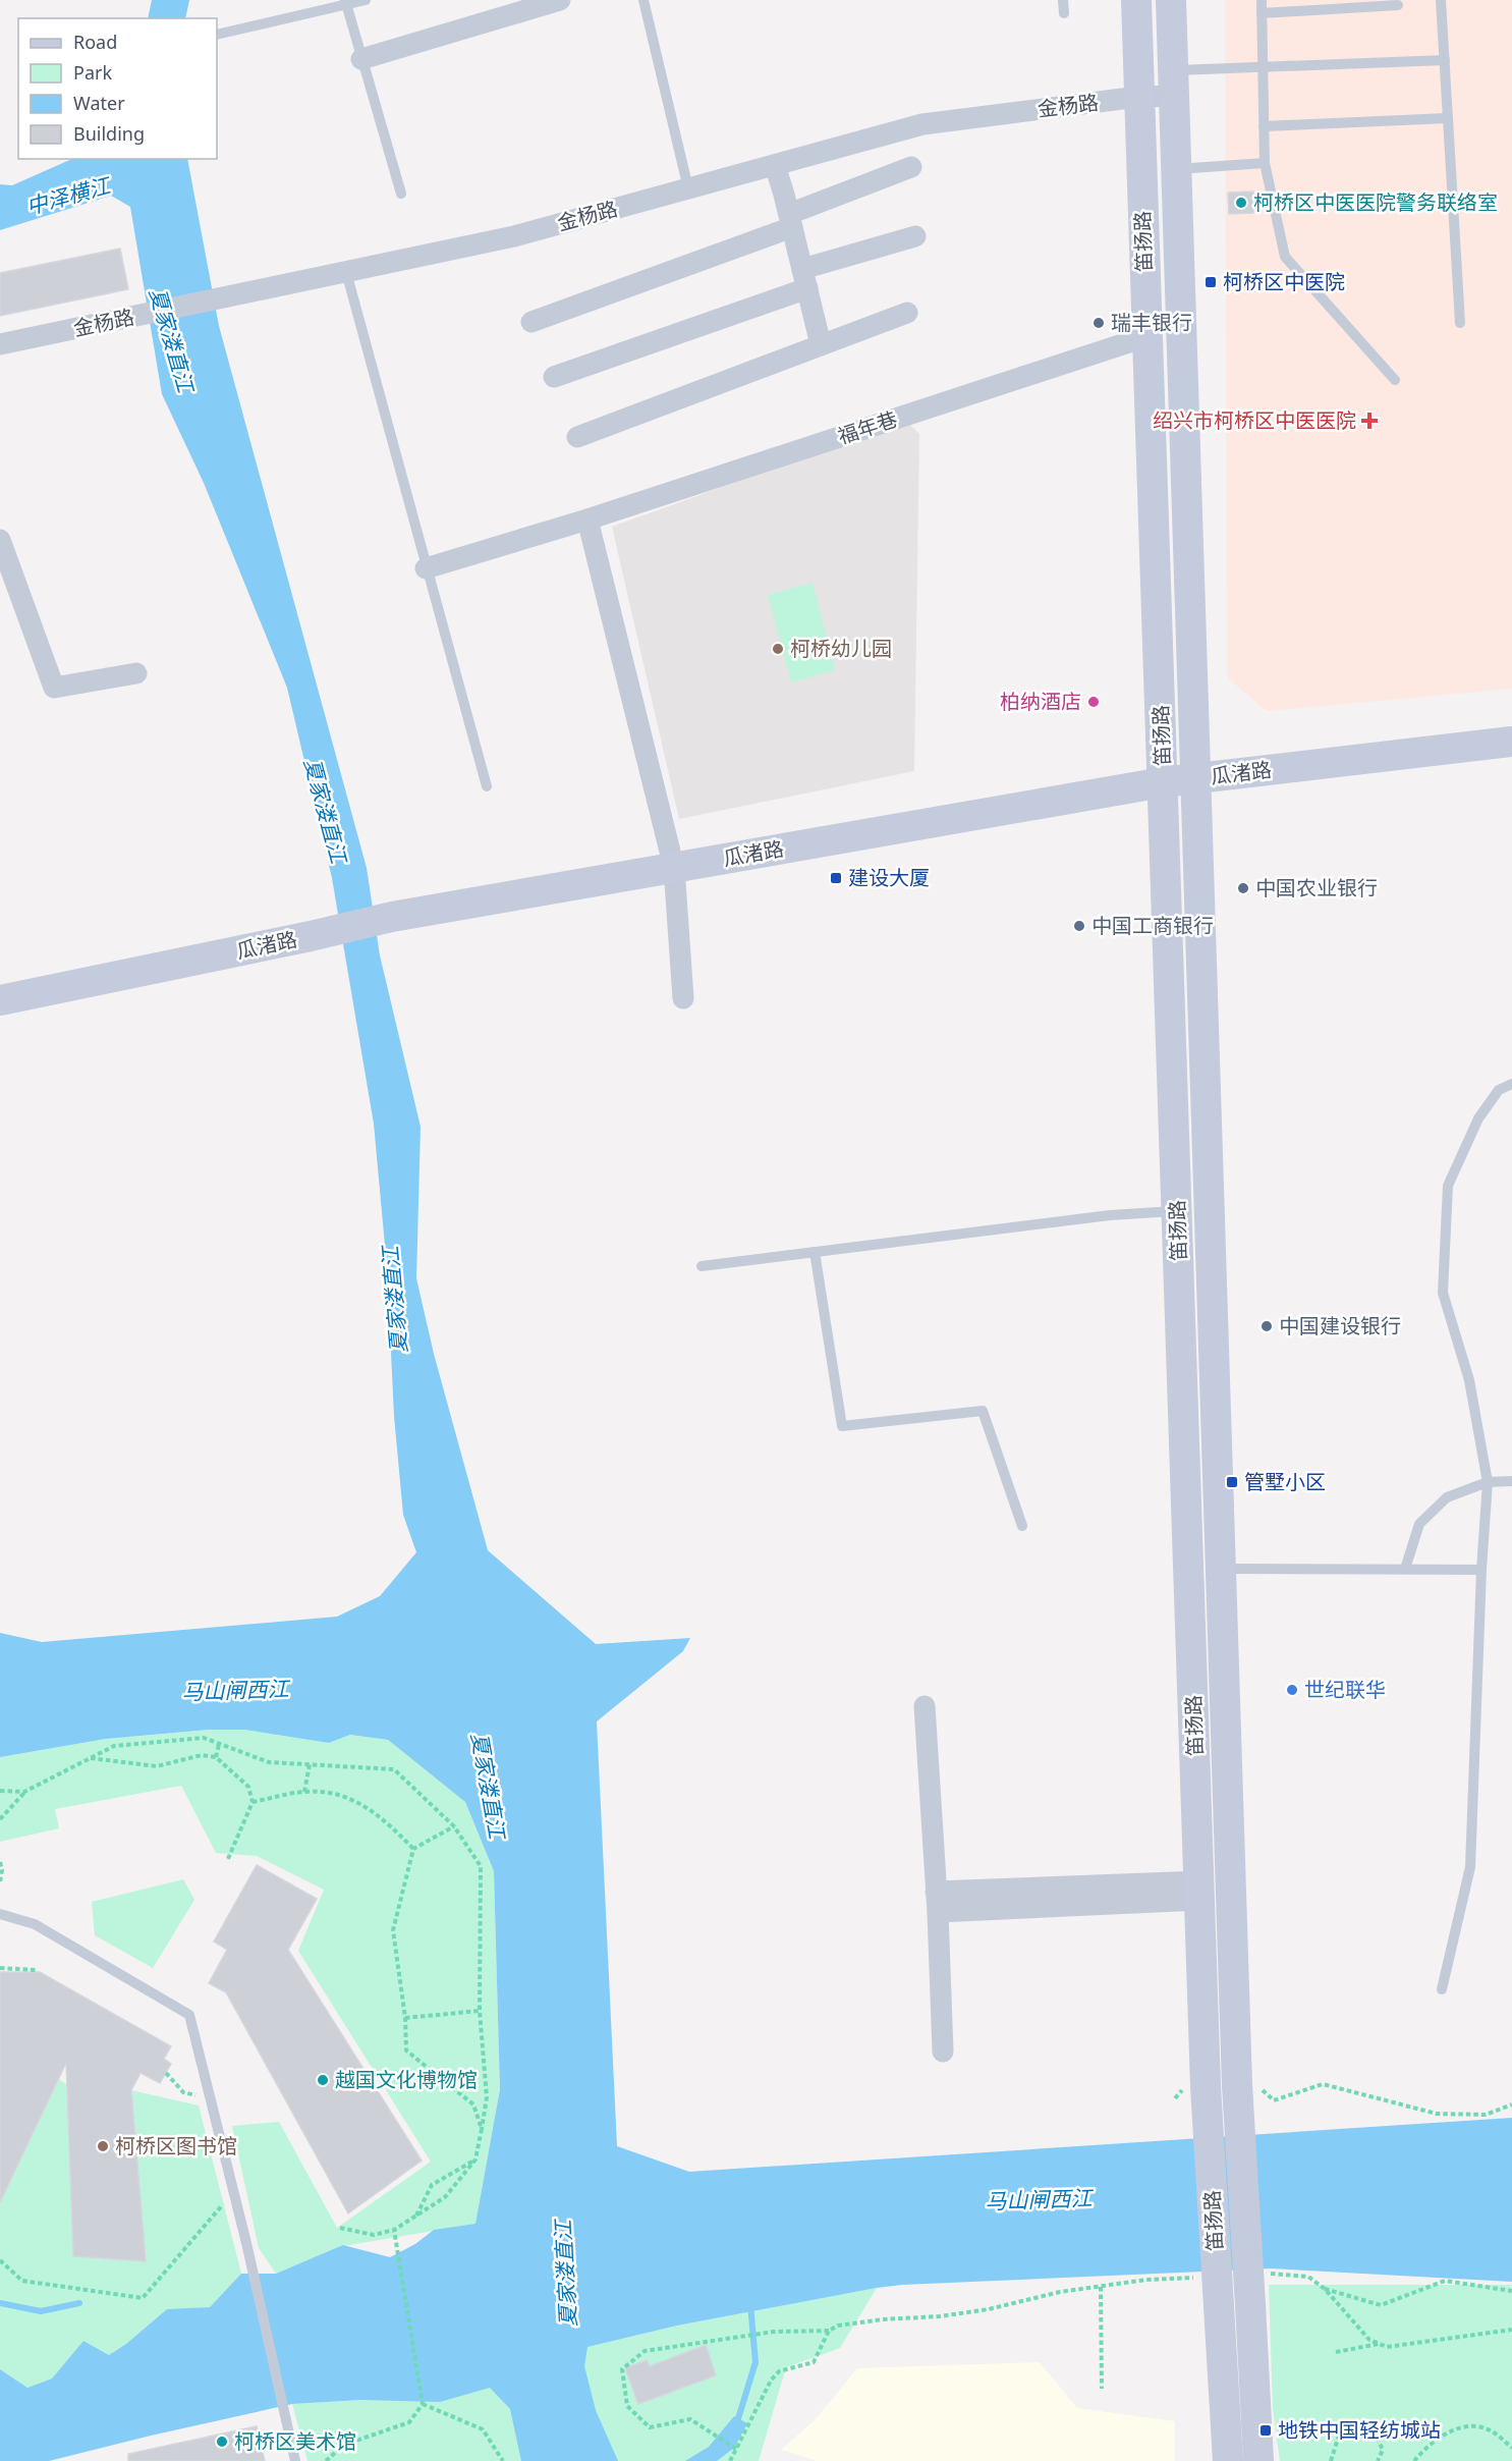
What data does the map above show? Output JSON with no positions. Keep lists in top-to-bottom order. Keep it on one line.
{"streets":{"street":["金杨路","笛扬路","福年巷","瓜渚路"]},"crossings":[["金杨路","笛扬路"],["笛扬路","福年巷"],["笛扬路","瓜渚路"]],"water":["中泽横江","夏家溇直江","马山闸西江"],"places":{"other":["柯桥区中医医院警务联络室","瑞丰银行","柯桥幼儿园","柏纳酒店","中国农业银行","中国工商银行","中国建设银行","世纪联华","越国文化博物馆","柯桥区图书馆","柯桥区美术馆"],"transit":["柯桥区中医院","建设大厦","管墅小区","地铁中国轻纺城站"],"health":["绍兴市柯桥区中医医院"]},"legend":["Road","Park","Water","Building"]}
